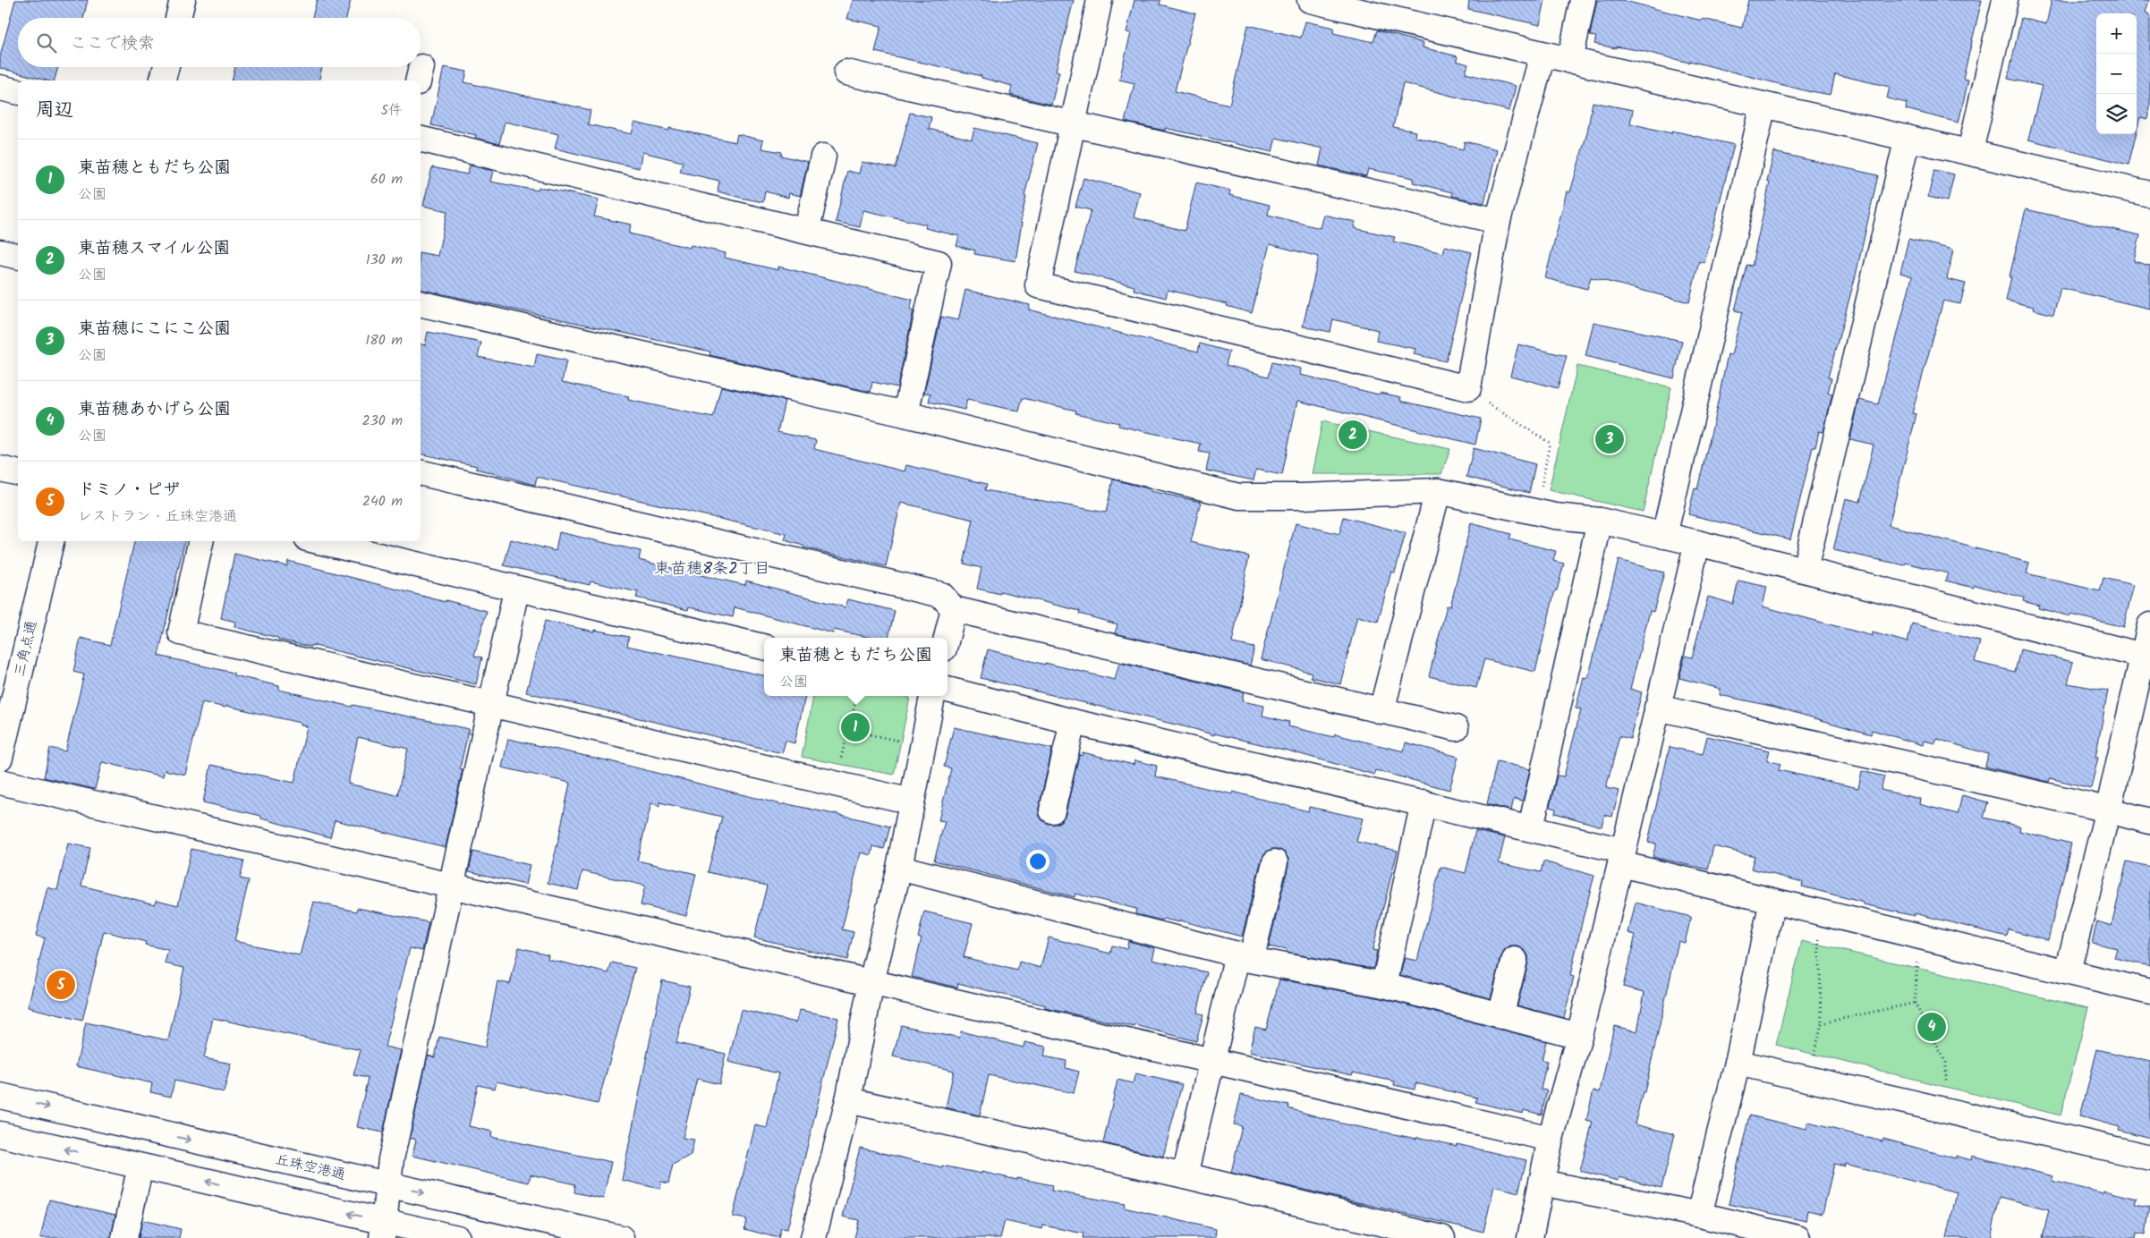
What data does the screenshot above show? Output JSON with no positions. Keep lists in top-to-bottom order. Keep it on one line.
{"streets":{"street":["三角点通","丘珠空港通"]},"districts":["東苗穂8条2丁目"],"page":{"map_buttons":["+","−"],"search":"ここで検索","heading":["周辺","5件"],"list":[{"mark":"1","name":"東苗穂ともだち公園","note":"公園","value":"60 m"},{"mark":"2","name":"東苗穂スマイル公園","note":"公園","value":"130 m"},{"mark":"3","name":"東苗穂にこにこ公園","note":"公園","value":"180 m"},{"mark":"4","name":"東苗穂あかげら公園","note":"公園","value":"230 m"},{"mark":"5","name":"ドミノ・ピザ","note":"レストラン · 丘珠空港通","value":"240 m"}],"pins":["2","3","1","5","4"],"popup":["東苗穂ともだち公園","公園"]}}
